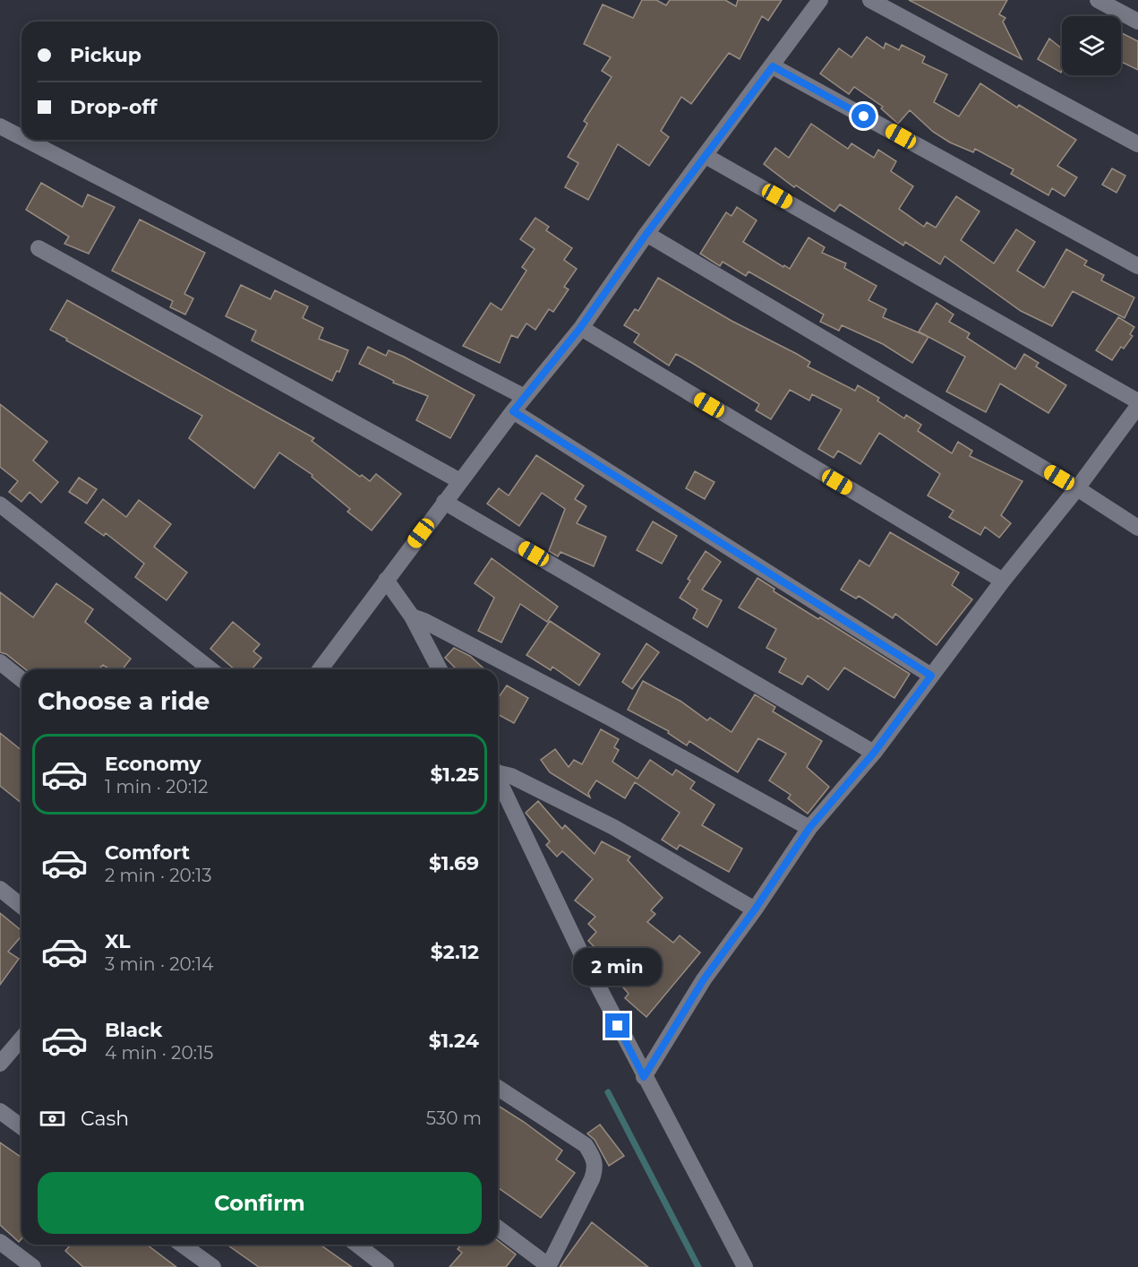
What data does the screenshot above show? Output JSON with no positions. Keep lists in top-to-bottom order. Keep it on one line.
{"page":{"banner":["Pickup","Drop-off"],"heading":"Choose a ride","list":[{"name":"Economy","note":"1 min · 20:12","value":"$1.25"},{"name":"Comfort","note":"2 min · 20:13","value":"$1.69"},{"name":"XL","note":"3 min · 20:14","value":"$2.12"},{"name":"Black","note":"4 min · 20:15","value":"$1.24"}],"bubble":"2 min","pay":["Cash","530 m"],"buttons":"Confirm"}}
